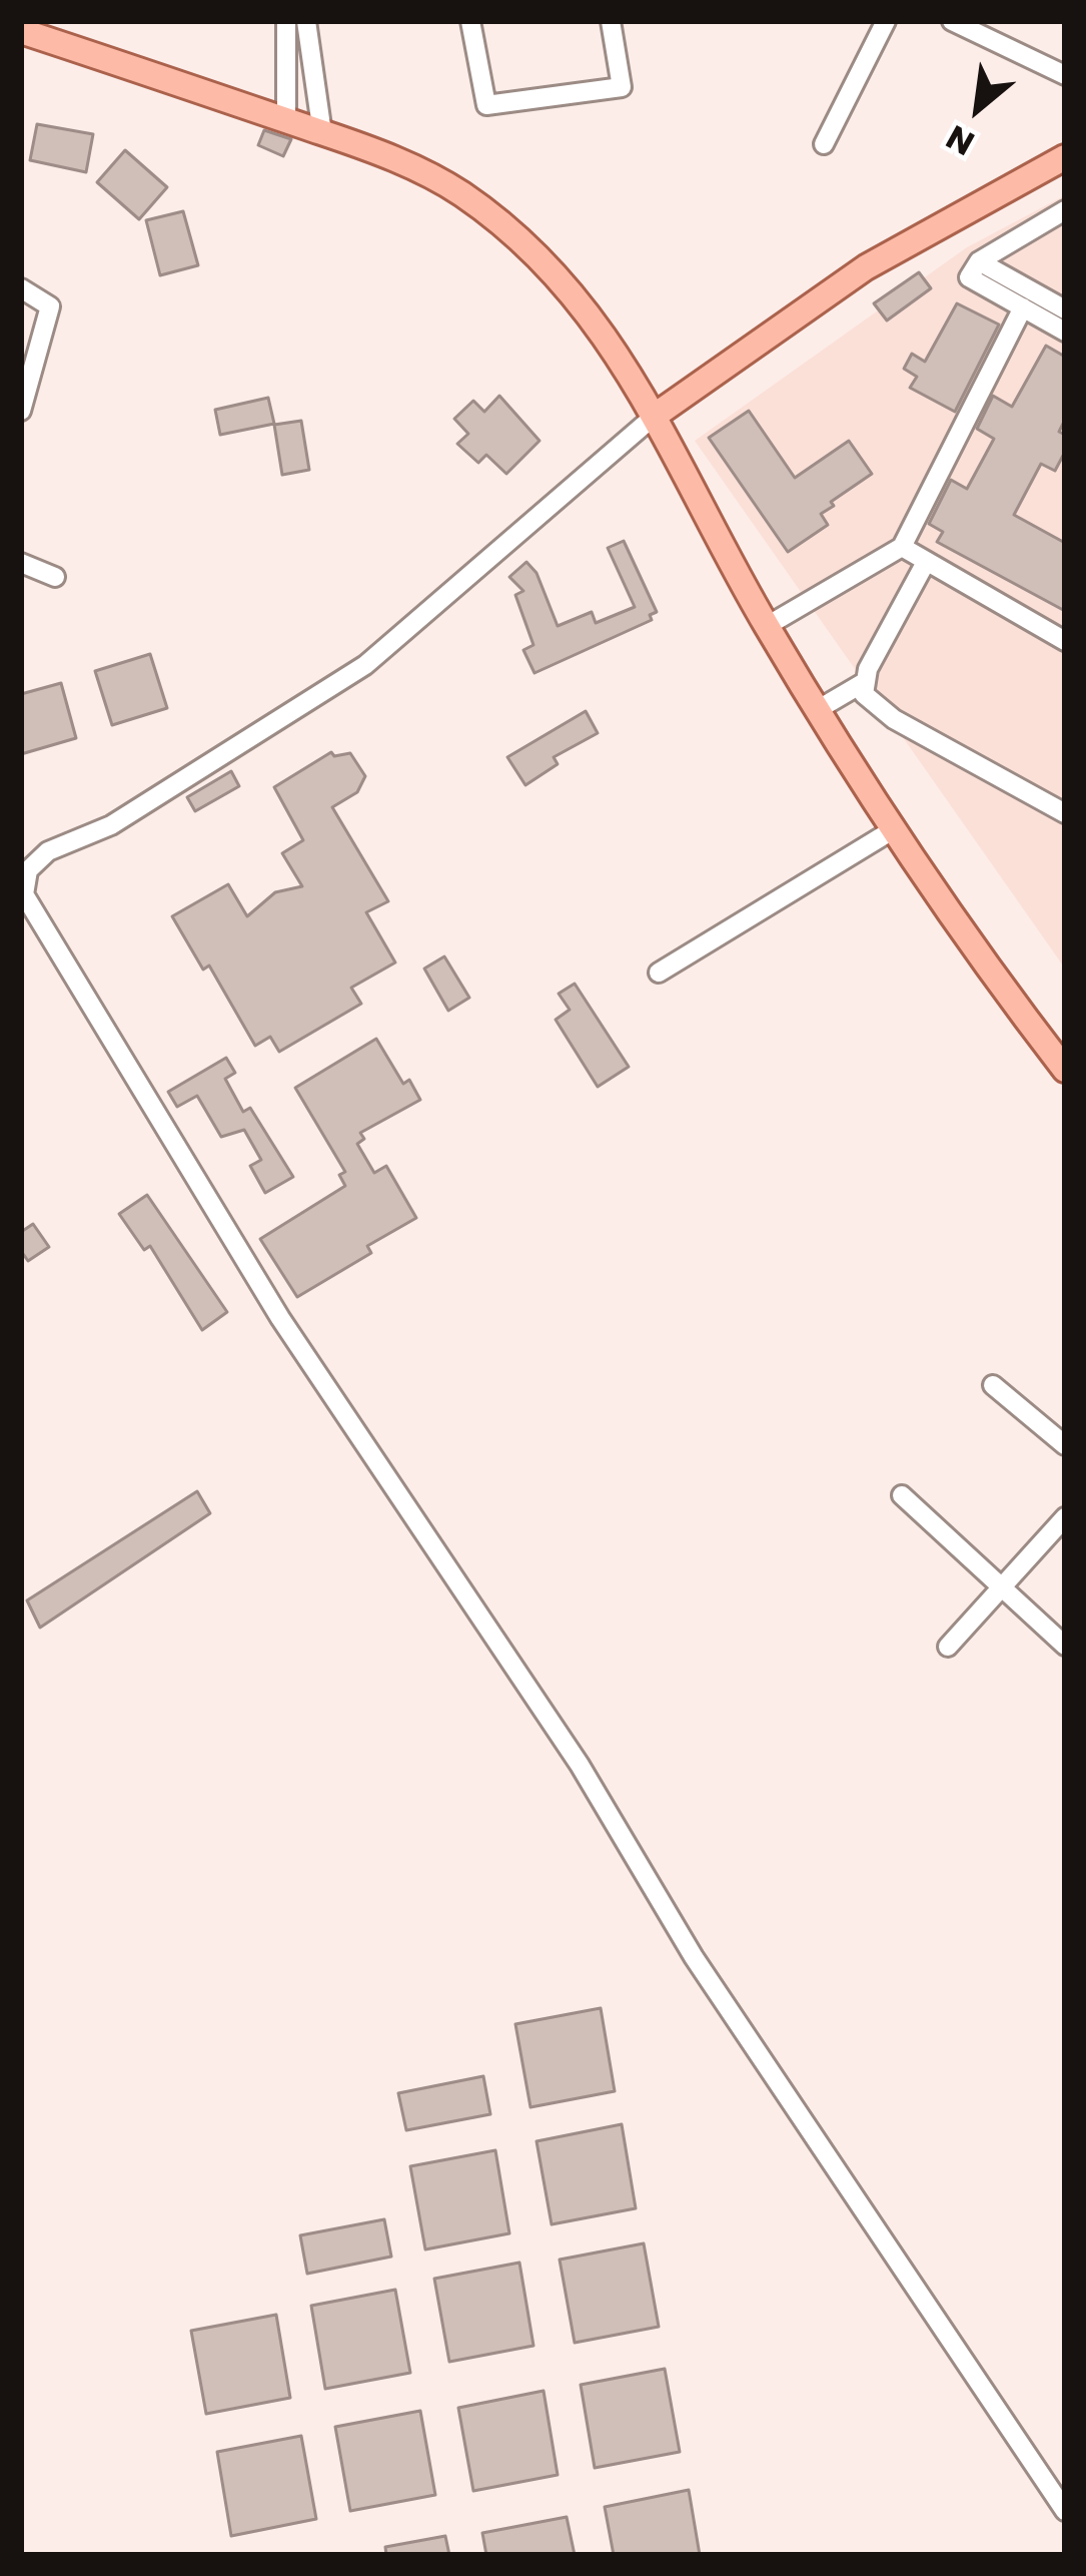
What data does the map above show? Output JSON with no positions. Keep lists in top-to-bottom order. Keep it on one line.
{"north":"bottom left"}
